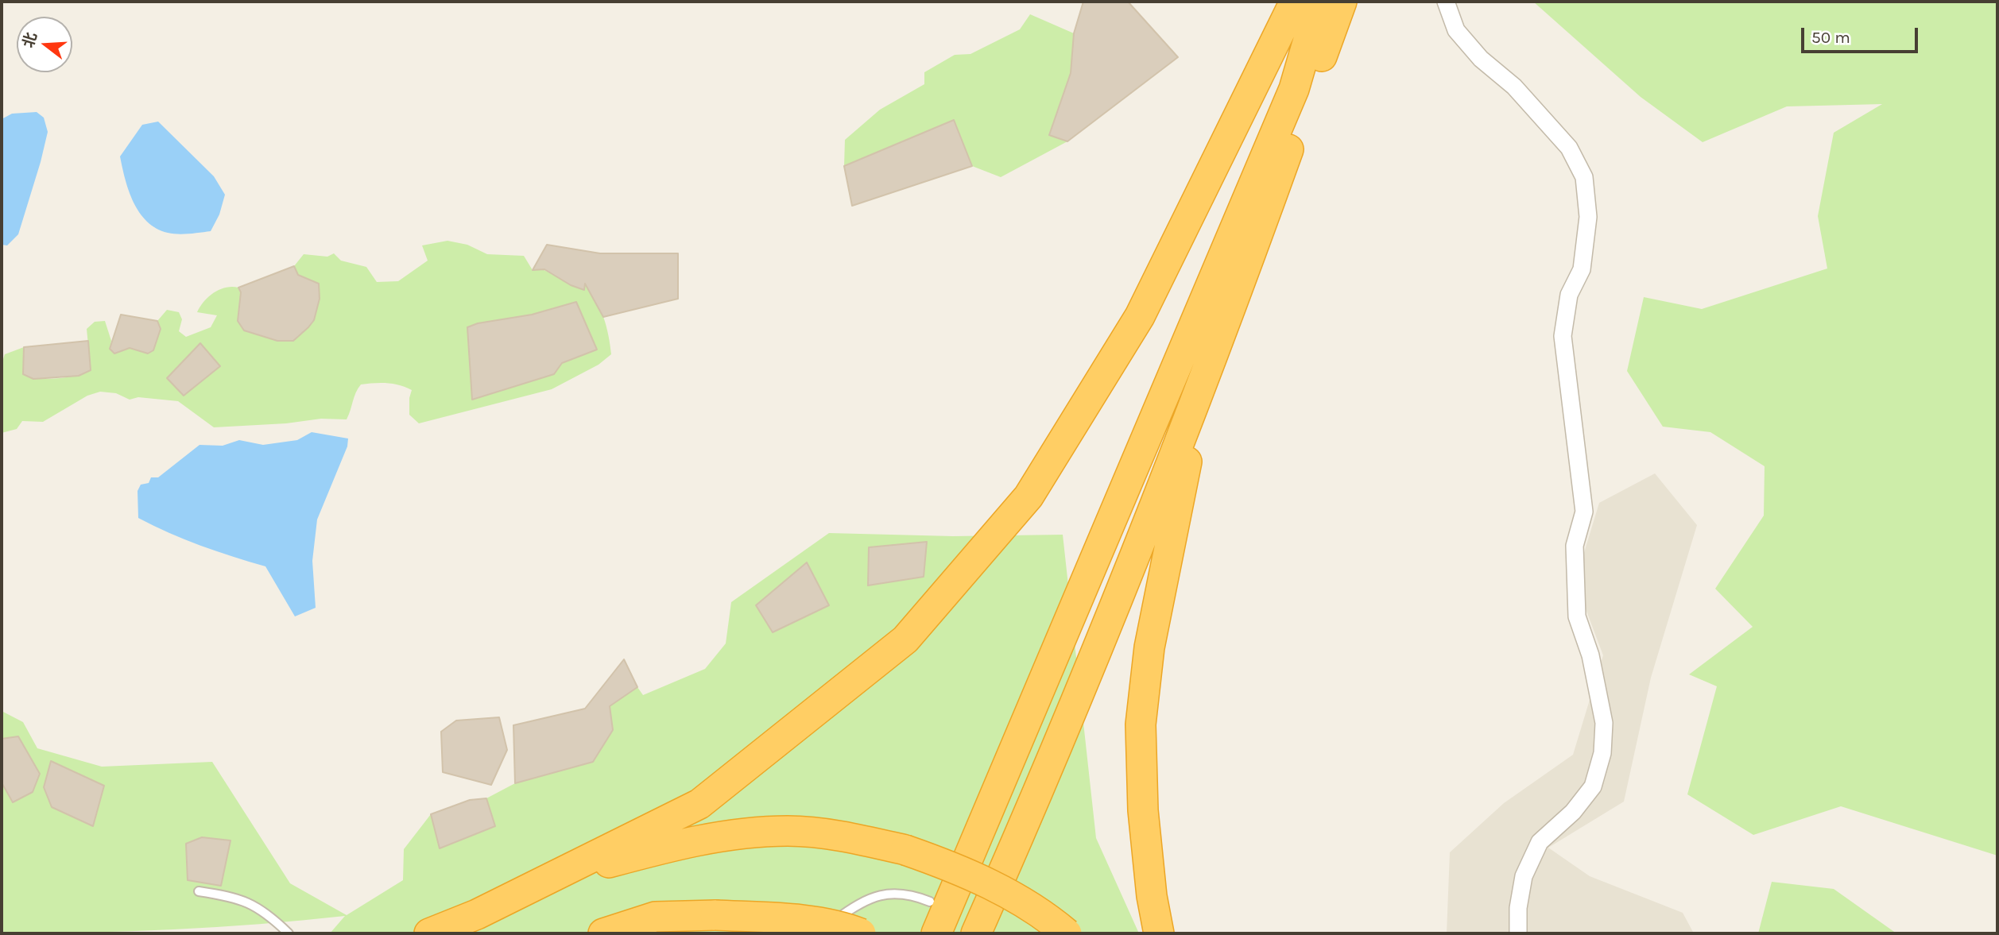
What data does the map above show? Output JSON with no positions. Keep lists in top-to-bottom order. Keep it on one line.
{"scale_bar":"50 m","north":"left"}
